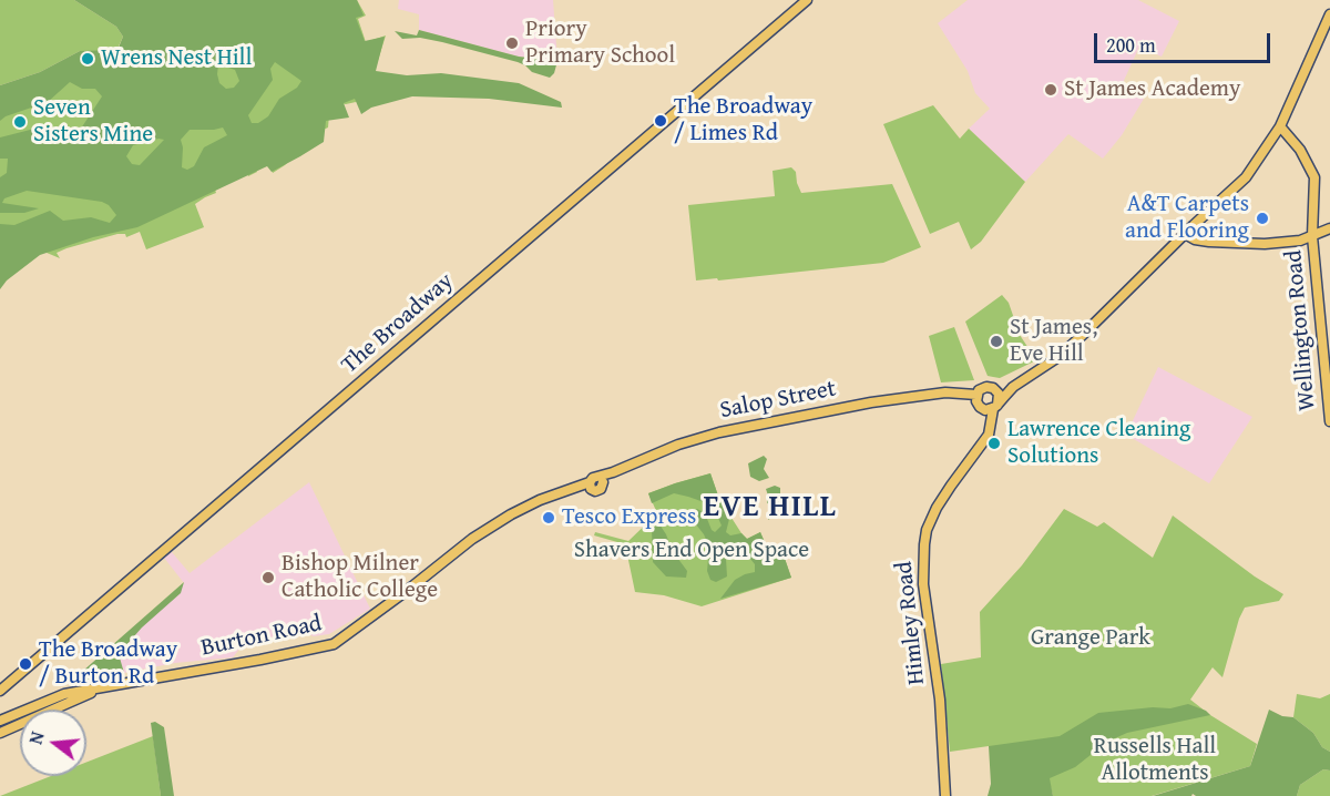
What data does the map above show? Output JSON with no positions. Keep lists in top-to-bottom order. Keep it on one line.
{"streets":{"main road":["The Broadway","Wellington Road","Salop Street","Himley Road","Burton Road"]},"crossings":[["Salop Street","Himley Road"],["Salop Street","Burton Road"]],"districts":["EVE HILL"],"parks":["Shavers End Open Space","Grange Park","Russells Hall Allotments"],"places":["Priory Primary School","Wrens Nest Hill","St James Academy","The Broadway / Limes Rd","Seven Sisters Mine","A&T Carpets and Flooring","St James, Eve Hill","Lawrence Cleaning Solutions","Tesco Express","Bishop Milner Catholic College","The Broadway / Burton Rd"],"scale_bar":"200 m","north":"left"}
